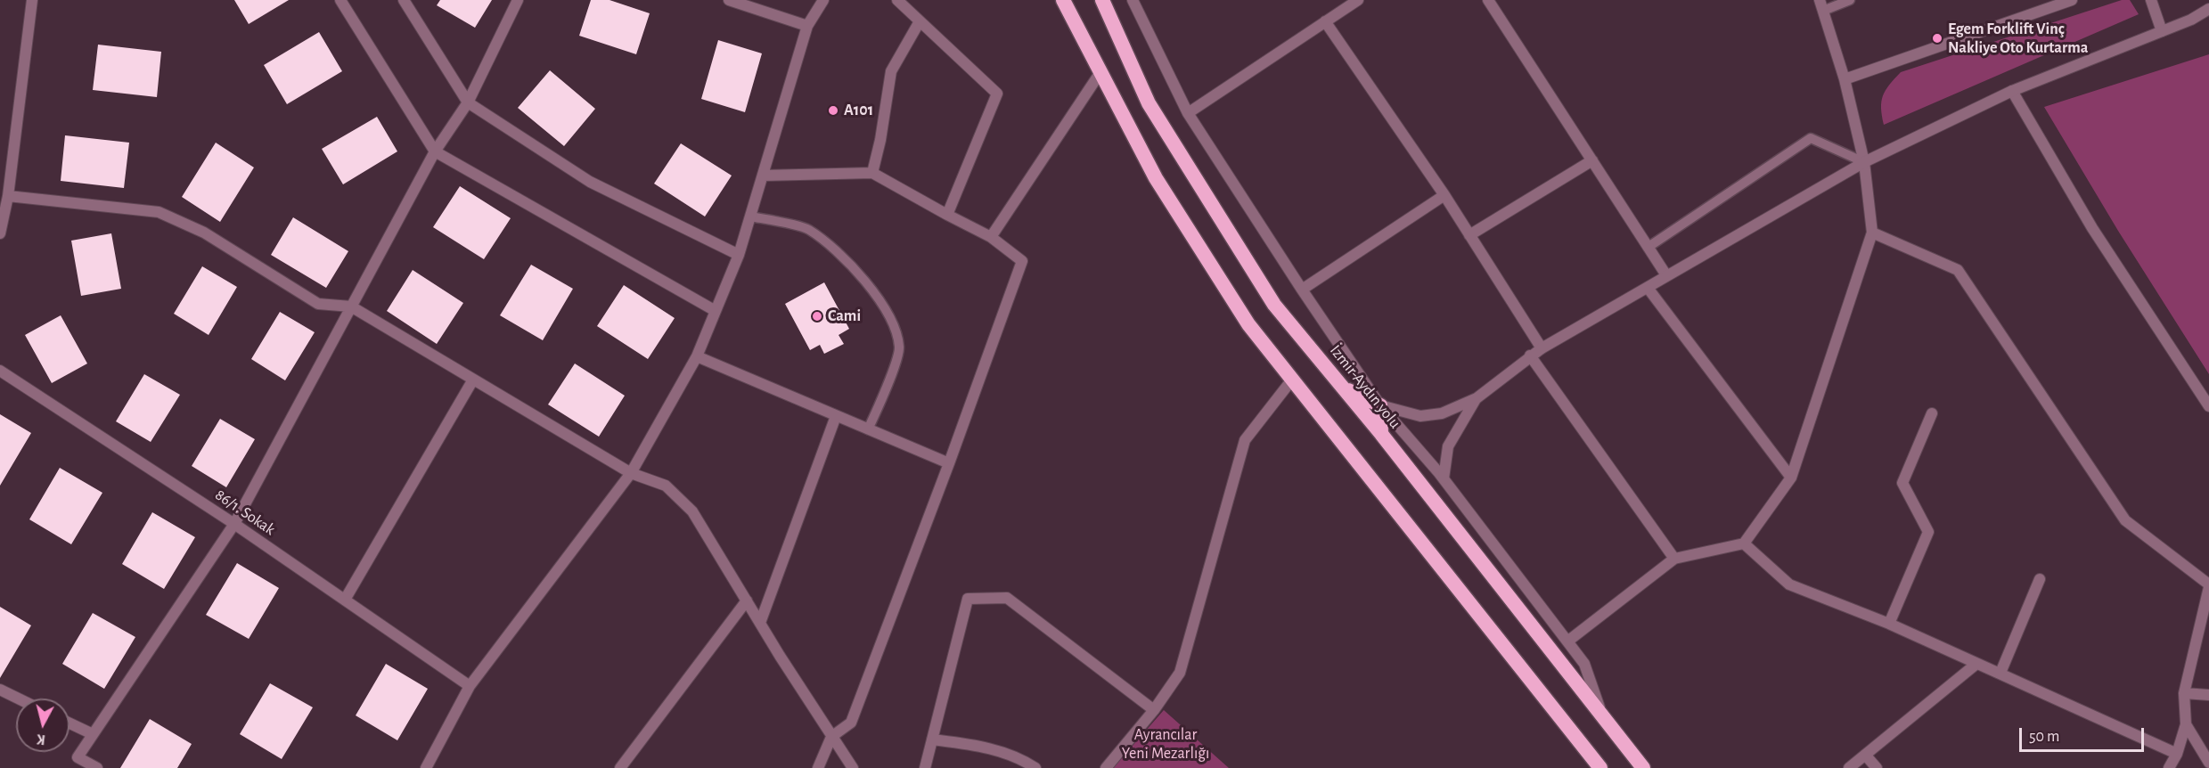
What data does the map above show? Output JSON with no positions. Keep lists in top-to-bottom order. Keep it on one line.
{"streets":{"highway":["İzmir-Aydın yolu"],"street":["86/1. Sokak"]},"parks":["Ayrancılar Yeni Mezarlığı"],"places":["Egem Forklift Vinç Nakliye Oto Kurtarma","A101","Cami"],"scale_bar":"50 m","north":"bottom"}
